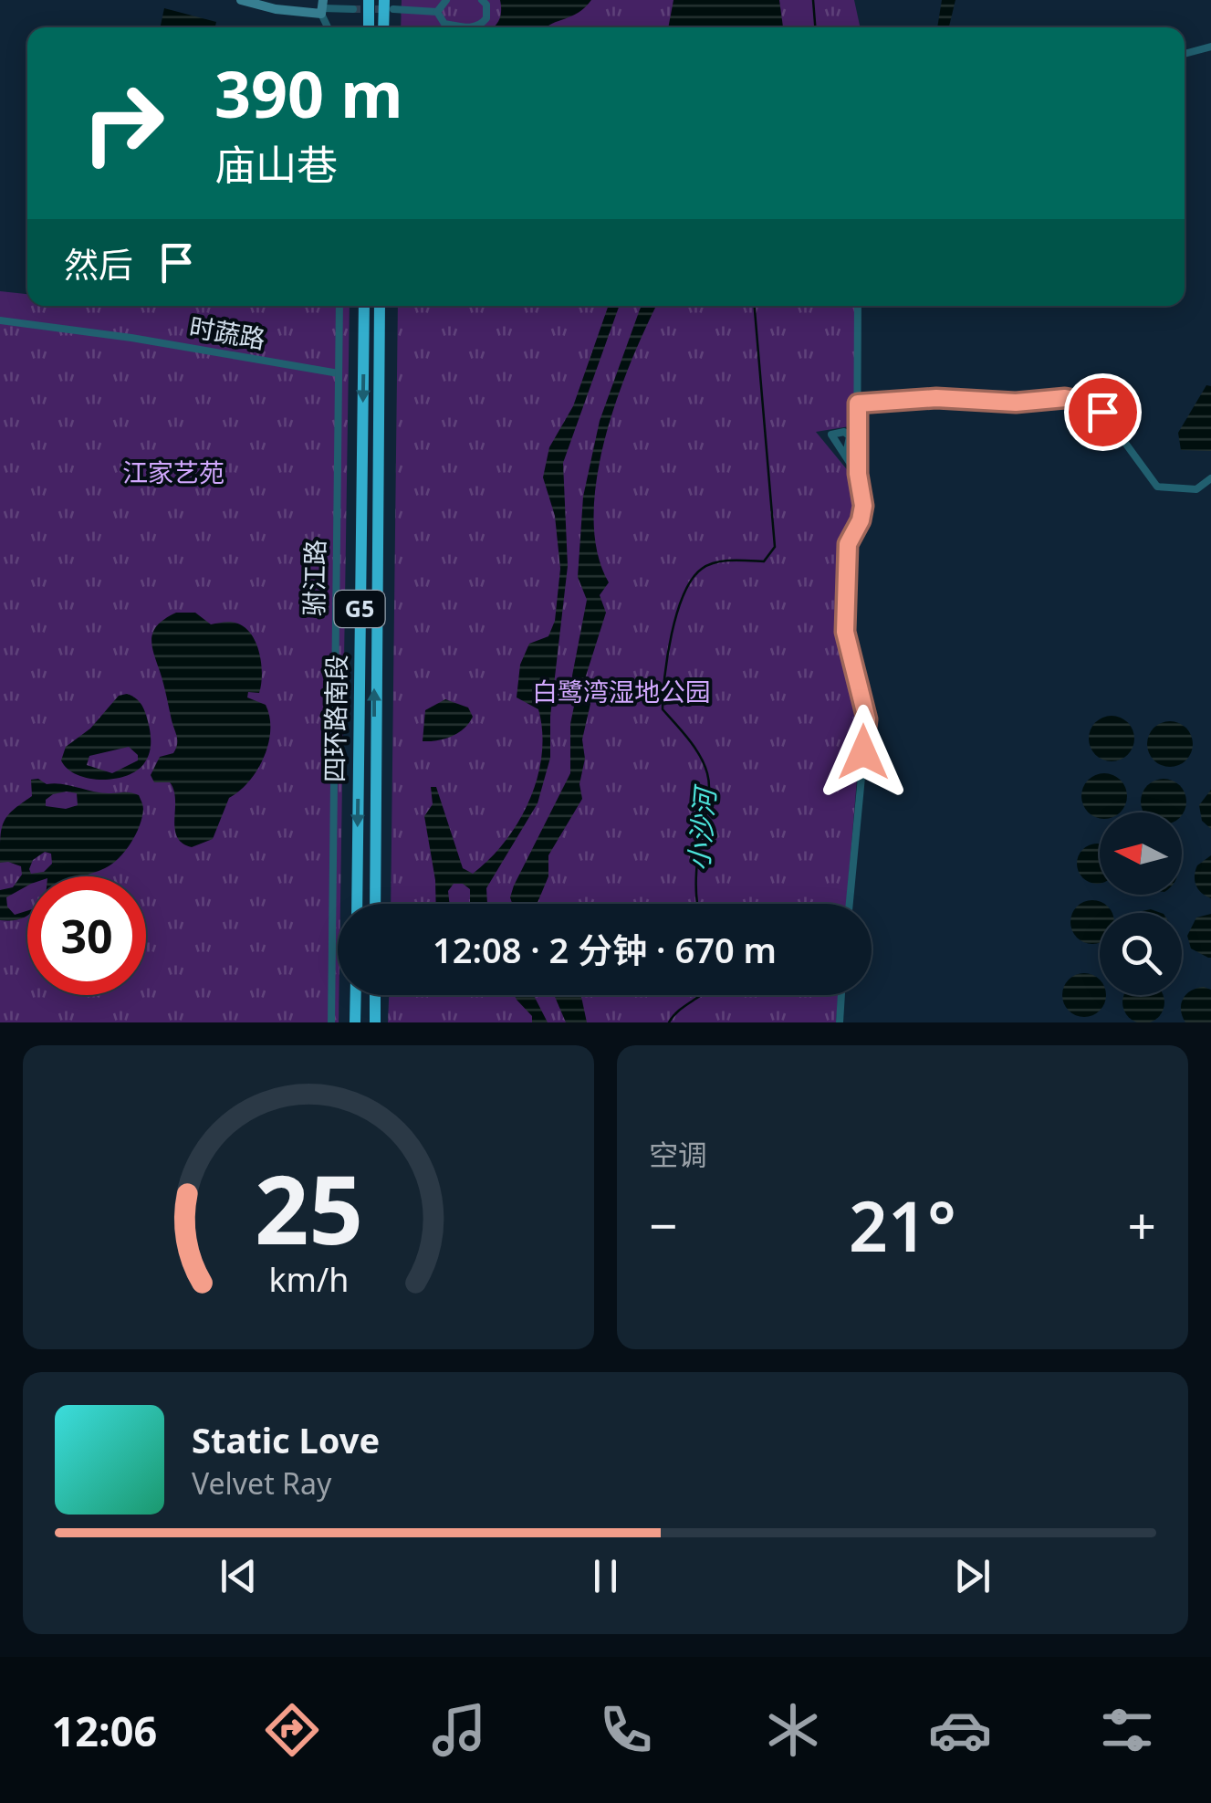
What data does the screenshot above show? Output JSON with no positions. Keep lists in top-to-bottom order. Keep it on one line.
{"streets":{"highway":["G5","四环路南段"],"street":["时蔬路","驸江路"]},"crossings":[["时蔬路","驸江路"]],"water":["小沙河"],"parks":["江家艺苑","白鹭湾湿地公园"],"north":"left","page":{"turn":["390 m","庙山巷"],"then":"然后","limit":"30","trip":"12:08 · 2 分钟 · 670 m","tile":"空调","heat":["−","21°","+"],"song":["Static Love","Velvet Ray"],"tabs":"12:06","gauge":["25","km/h"]}}
